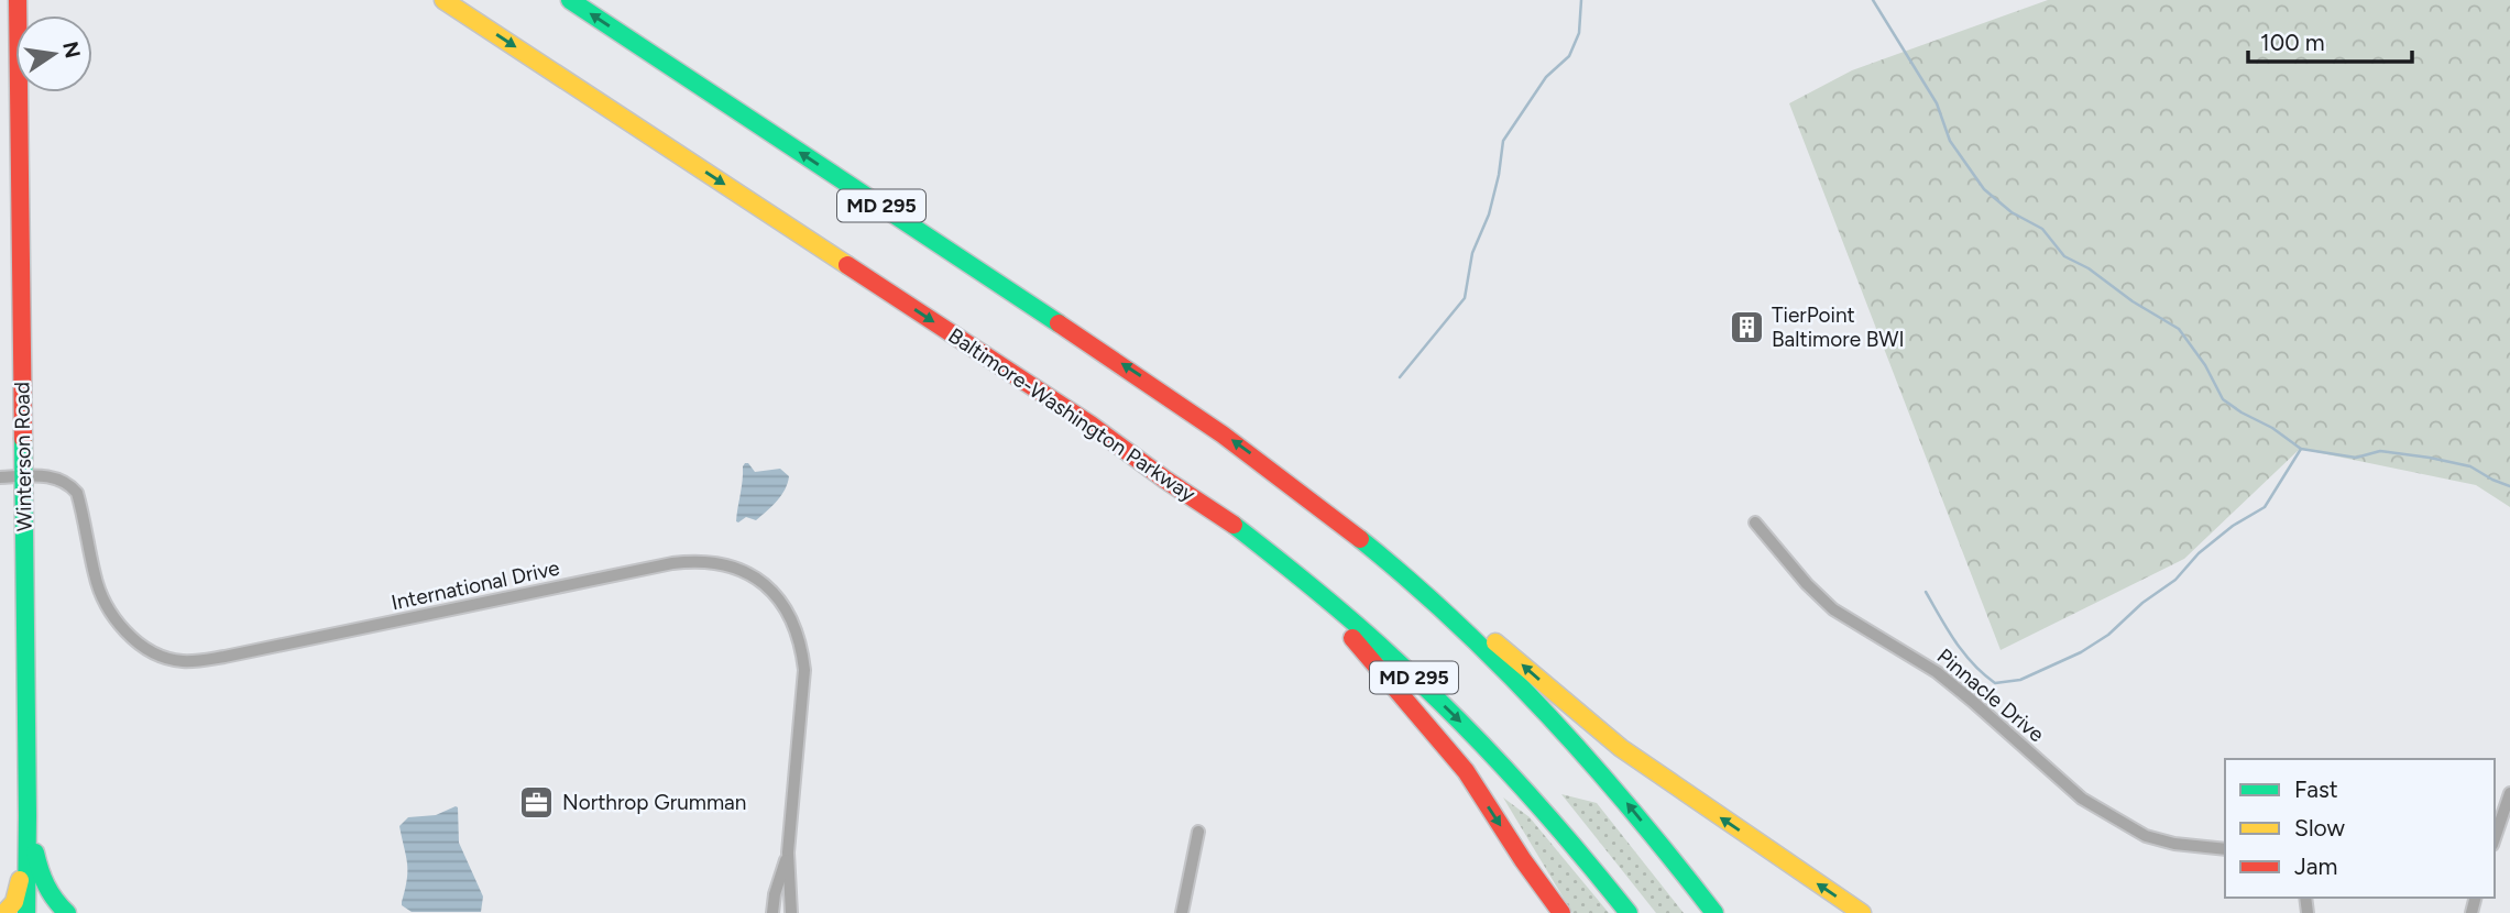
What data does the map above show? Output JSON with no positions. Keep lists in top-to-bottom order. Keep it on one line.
{"streets":{"main road":["MD 295","Baltimore-Washington Parkway","Winterson Road"],"street":["International Drive","Pinnacle Drive"]},"crossings":[["Winterson Road","International Drive"]],"places":{"building":["TierPoint Baltimore BWI"],"office":["Northrop Grumman"]},"legend":["Fast","Slow","Jam"],"scale_bar":"100 m","north":"right"}
